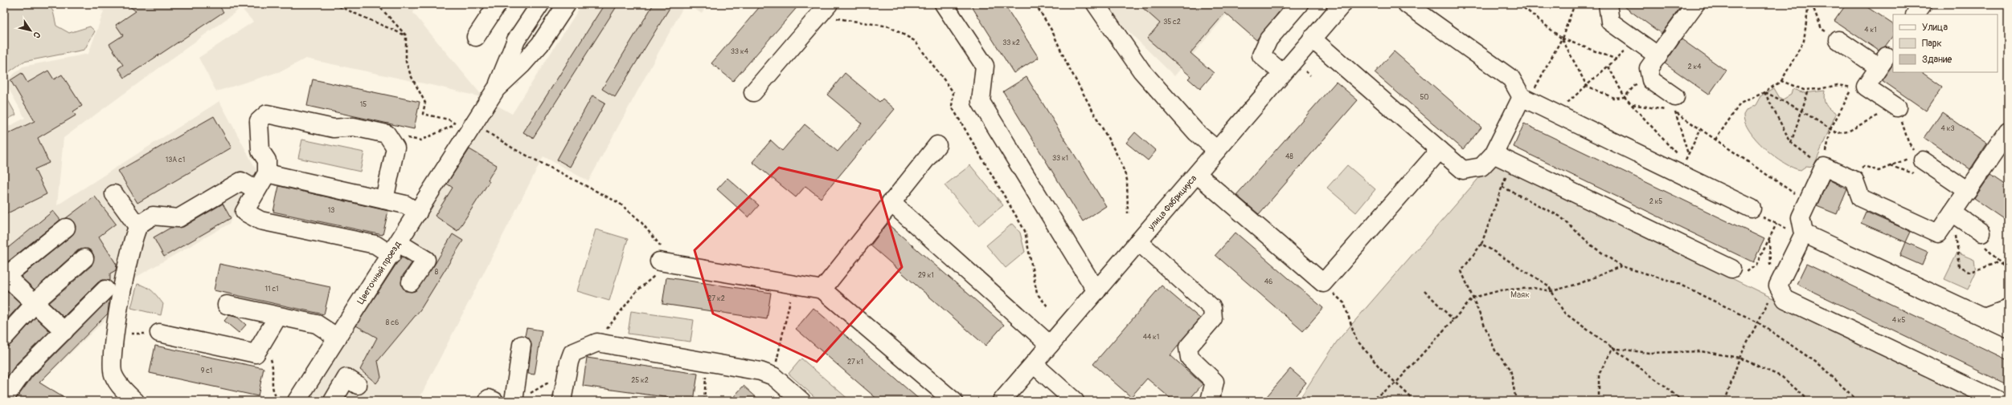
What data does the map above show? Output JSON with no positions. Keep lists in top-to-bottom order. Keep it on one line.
{"streets":{"main road":["улица Фабрициуса","Цветочный проезд"]},"parks":["Маяк"],"house_numbers":["35 c2","4 к1","33 к2","33 к4","2 к4","50","15","4 к3","48","33 к1","13А с1","2 к5","13","8","29 к1","46","11 с1","27 к2","4 к5","8 с6","44 к1","27 к1","9 с1","25 к2"],"legend":["Улица","Парк","Здание"],"north":"bottom right"}
